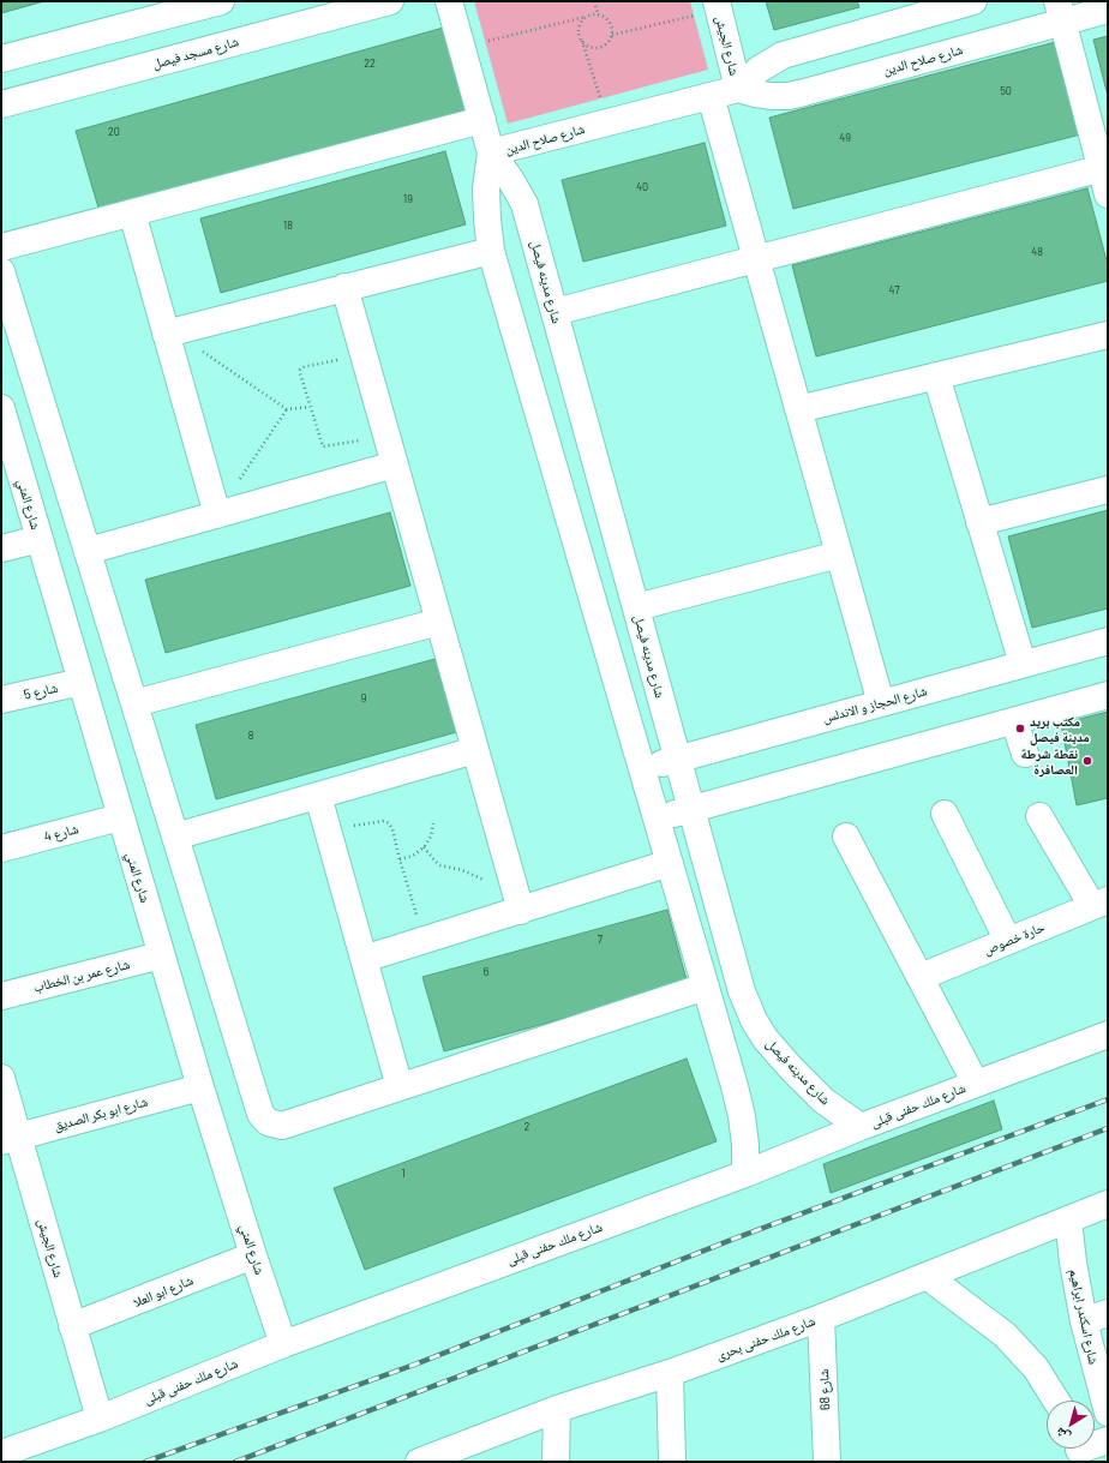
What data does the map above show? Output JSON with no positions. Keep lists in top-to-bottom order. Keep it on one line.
{"streets":{"street":["شارع الجيش","شارع مسجد فيصل","شارع صلاح الدين","شارع مدينه فيصل","شارع المني","شارع 5","شارع الحجاز و الاندلس","شارع 4","حارة خصوص","شارع عمر بن الخطاب","شارع ملك حفنى قبلى","شارع ابو بكر الصديق","شارع ابو العلا","شارع اسكندر ابراهيم","شارع ملك حفنى بحرى","شارع 68"]},"crossings":[["شارع الجيش","شارع صلاح الدين"],["شارع الجيش","شارع ملك حفنى قبلى"],["شارع الجيش","شارع ابو بكر الصديق"],["شارع الجيش","شارع ابو العلا"],["شارع صلاح الدين","شارع مدينه فيصل"],["شارع مدينه فيصل","شارع الحجاز و الاندلس"],["شارع مدينه فيصل","شارع ملك حفنى قبلى"],["شارع المني","شارع 5"],["شارع المني","شارع 4"],["شارع المني","شارع عمر بن الخطاب"],["شارع المني","شارع ملك حفنى قبلى"],["شارع المني","شارع ابو بكر الصديق"],["شارع المني","شارع ابو العلا"],["شارع اسكندر ابراهيم","شارع ملك حفنى بحرى"],["شارع ملك حفنى بحرى","شارع 68"]],"places":["مكتب بريد مدينة فيصل","نقطة شرطة العصافرة"],"house_numbers":["22","50","20","49","40","19","18","48","47","9","8","7","6","2","1"],"north":"bottom left"}
